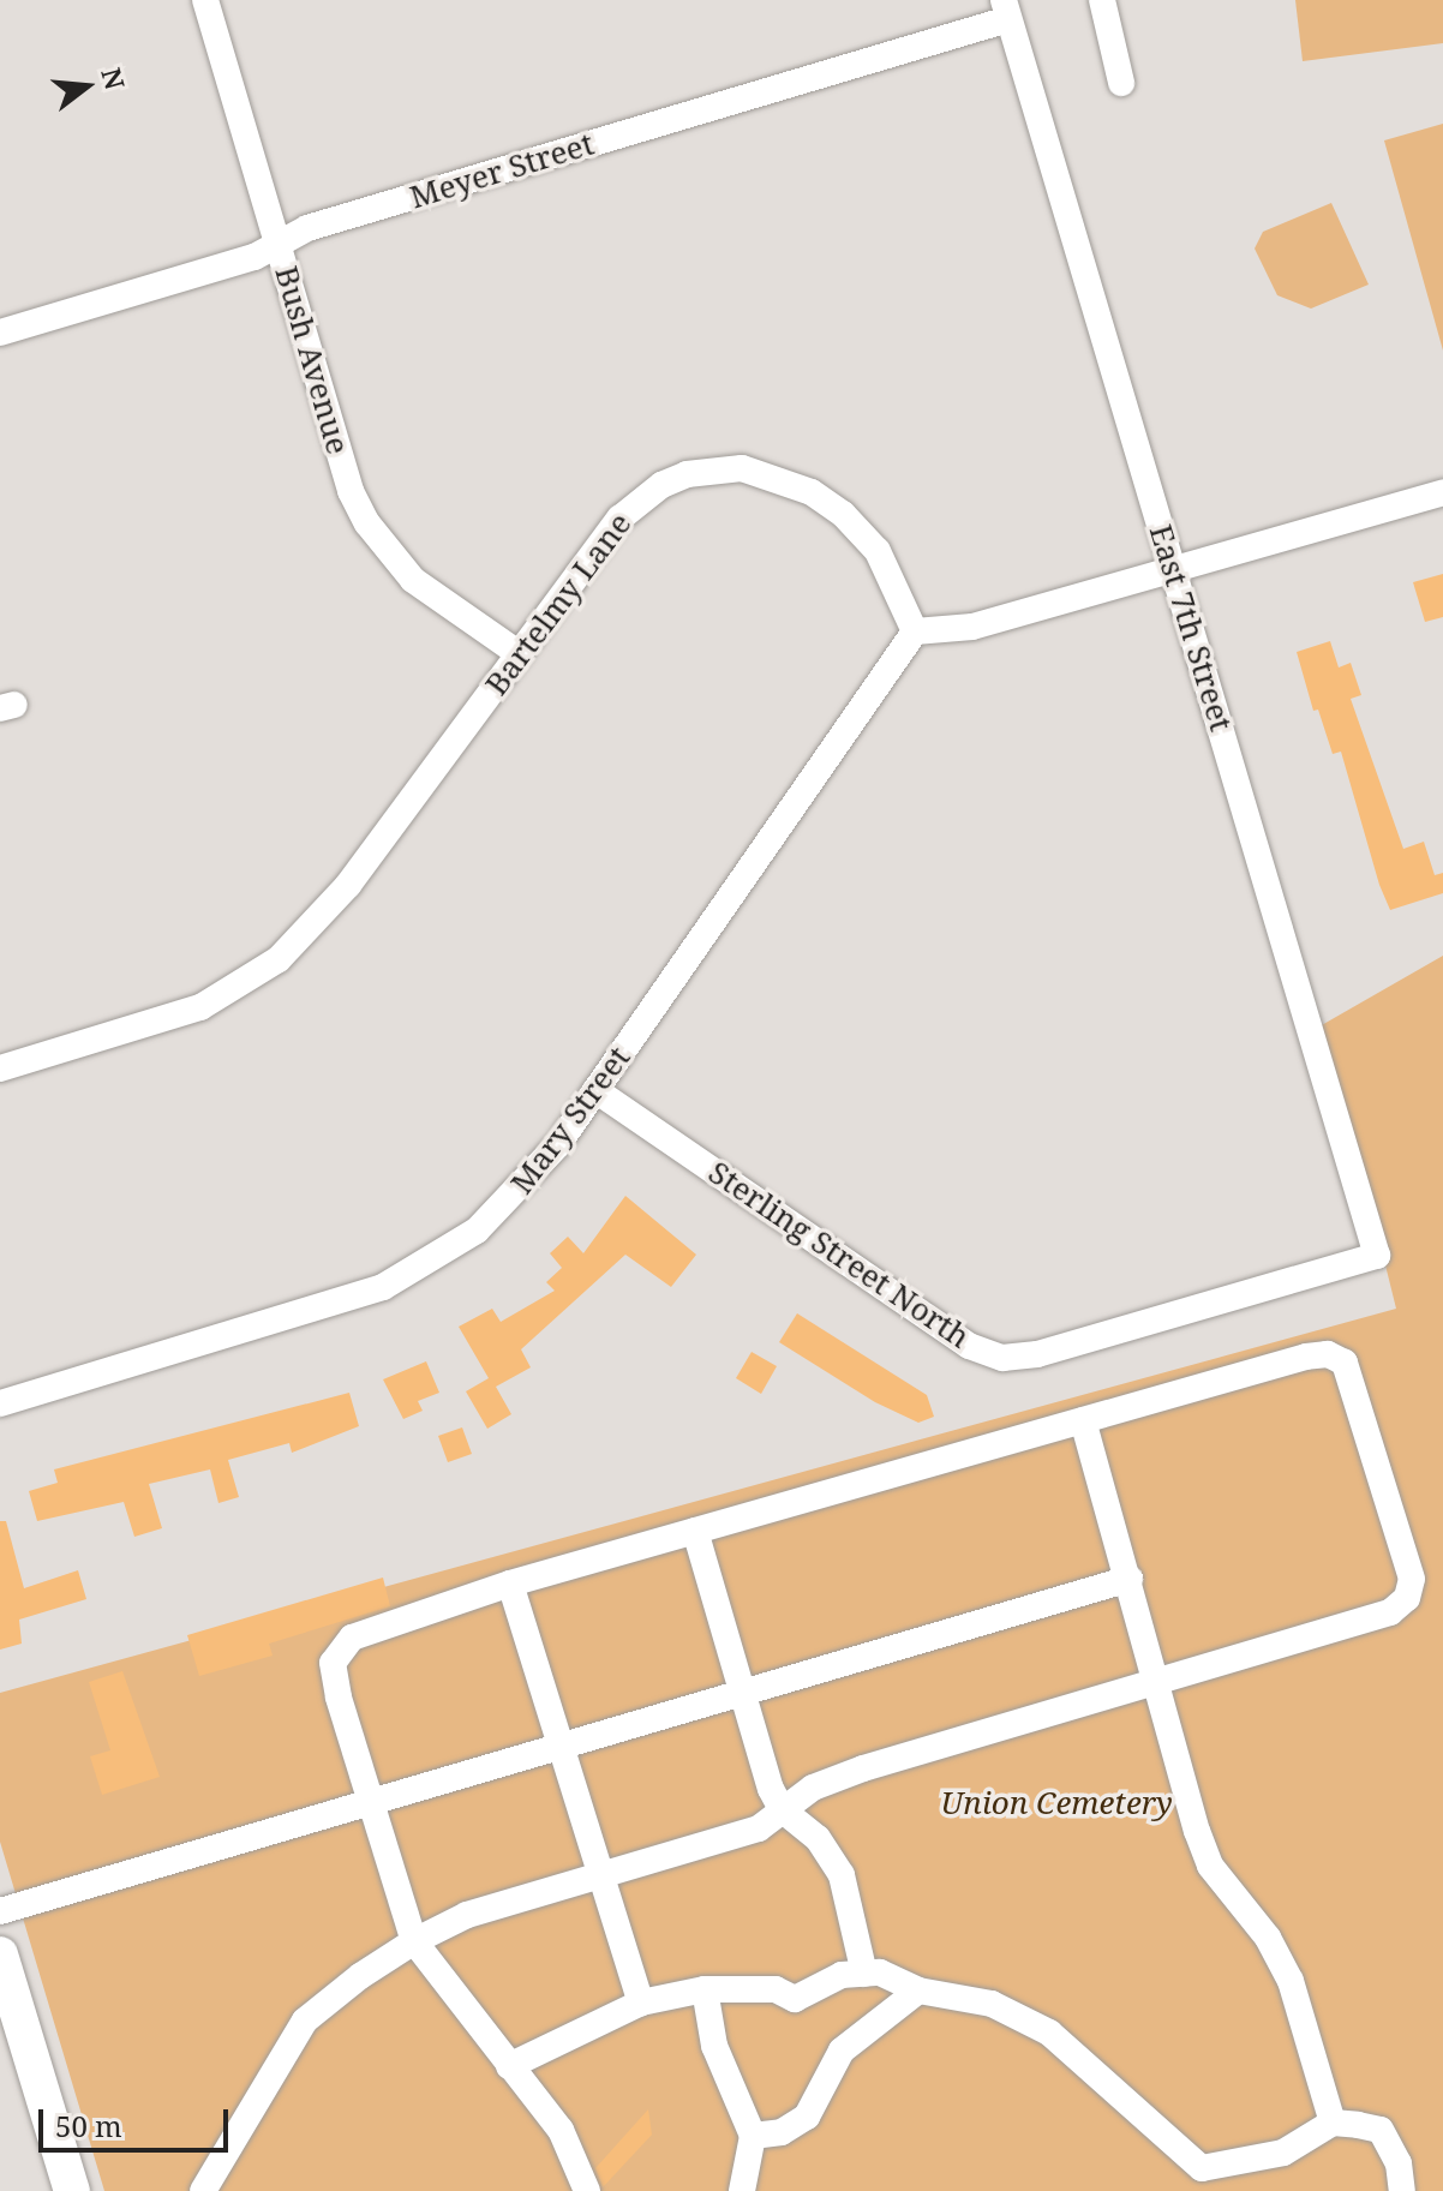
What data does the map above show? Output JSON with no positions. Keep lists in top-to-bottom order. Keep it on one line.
{"streets":{"street":["Meyer Street","Bush Avenue","Bartelmy Lane","East 7th Street","Mary Street","Sterling Street North"]},"crossings":[["Meyer Street","Bush Avenue"],["Meyer Street","East 7th Street"],["Bush Avenue","Bartelmy Lane"],["Bartelmy Lane","Mary Street"],["East 7th Street","Sterling Street North"],["Mary Street","Sterling Street North"]],"parks":["Union Cemetery"],"scale_bar":"50 m","north":"right"}
